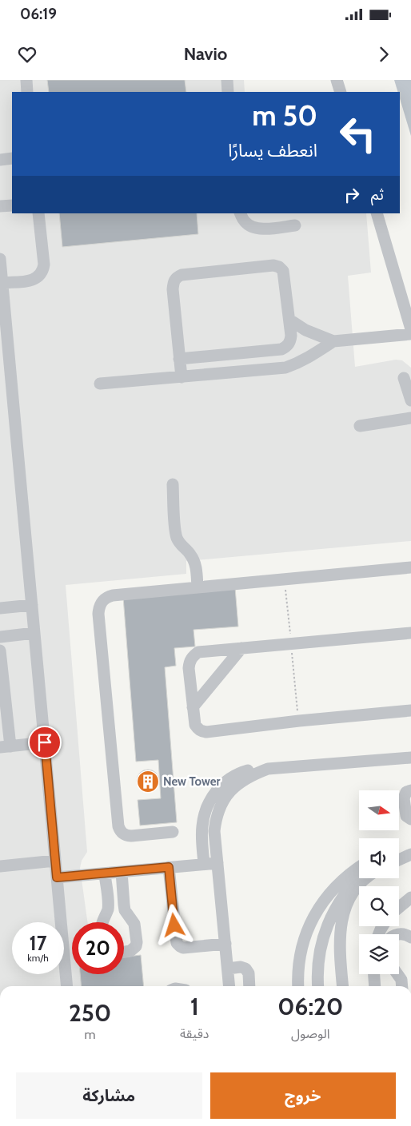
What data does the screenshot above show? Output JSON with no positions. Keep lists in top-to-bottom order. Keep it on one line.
{"places":{"building":["New Tower"]},"north":"right","page":{"status":"06:19","header":"Navio","turn":["50 m","انعطف يسارًا"],"then":"ثم","speed":"17 km/h","limit":"20","eta":["06:20","الوصول","1","دقيقة","250","m"],"buttons":["خروج","مشاركة"]}}
